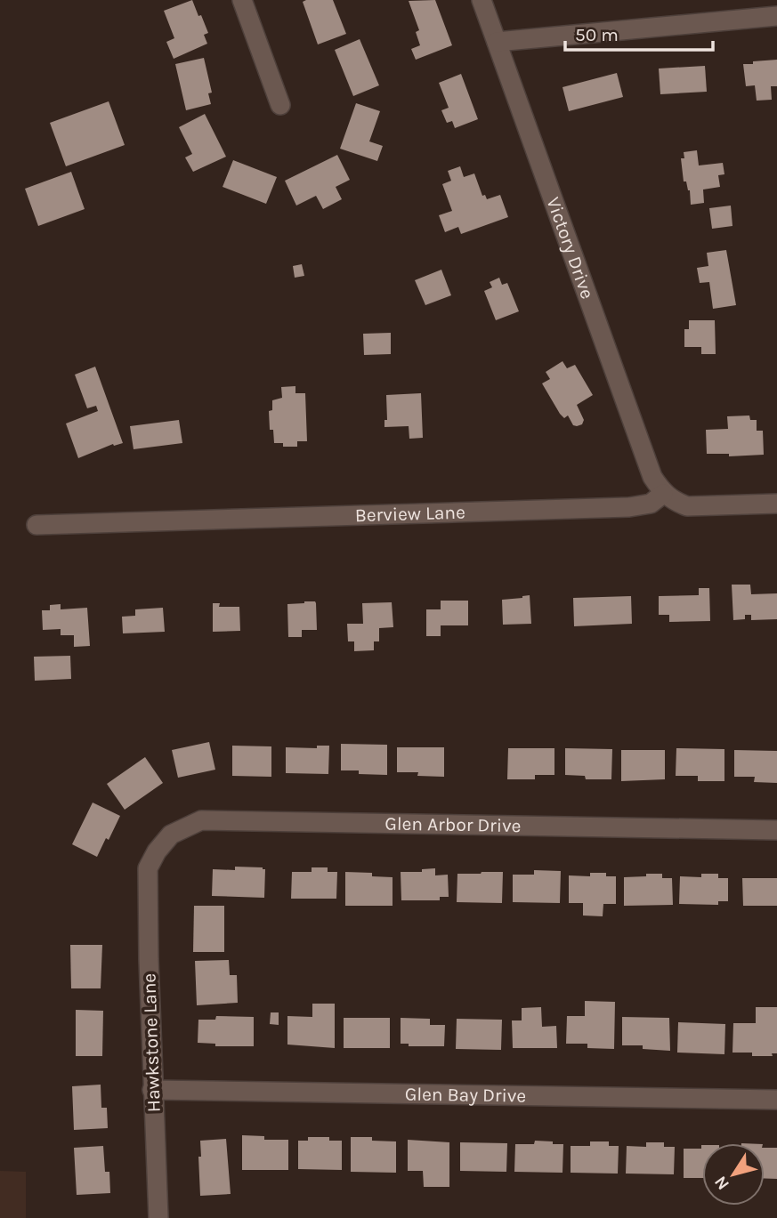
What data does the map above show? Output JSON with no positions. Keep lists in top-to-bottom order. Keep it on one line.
{"streets":{"street":["Victory Drive","Berview Lane","Glen Arbor Drive","Hawkstone Lane","Glen Bay Drive"]},"crossings":[["Victory Drive","Berview Lane"],["Glen Arbor Drive","Hawkstone Lane"],["Hawkstone Lane","Glen Bay Drive"]],"scale_bar":"50 m","north":"bottom left"}
